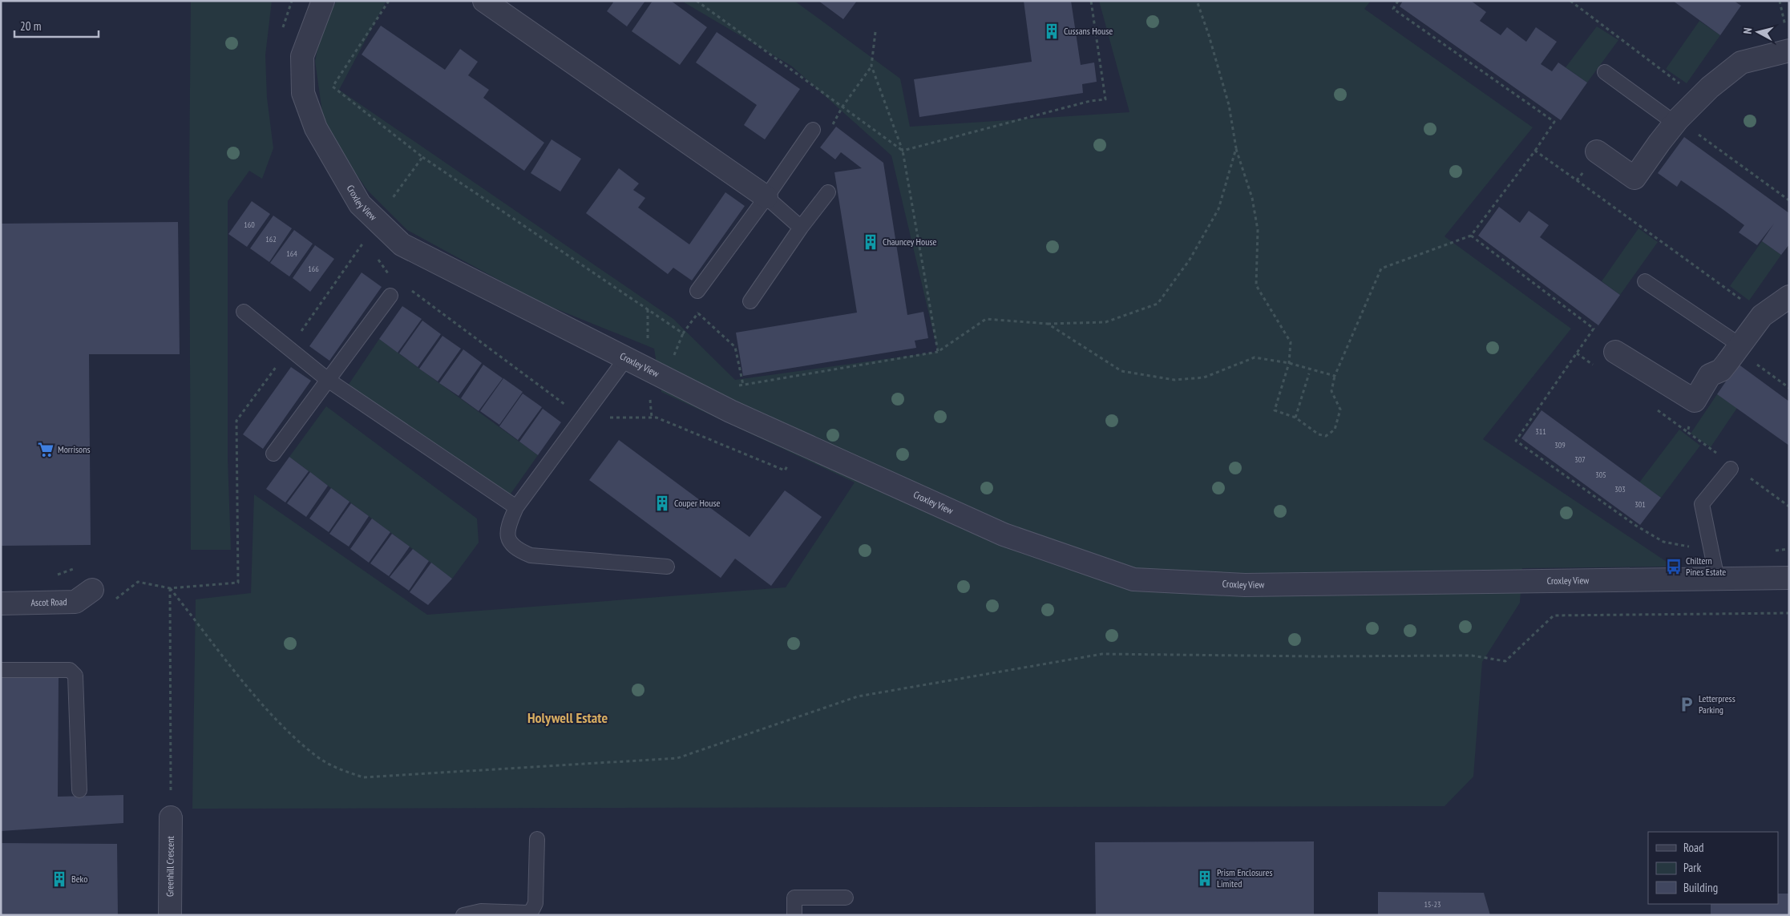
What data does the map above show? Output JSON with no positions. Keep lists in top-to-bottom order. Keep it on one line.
{"streets":{"street":["Croxley View","Ascot Road","Greenhill Crescent"]},"districts":["Holywell Estate"],"places":{"building":["Cussans House","Chauncey House","Couper House","Prism Enclosures Limited","Beko"],"supermarket":["Morrisons"],"bus stop":["Chiltern Pines Estate"],"parking":["Letterpress Parking"]},"house_numbers":["160","162","164","166","311","309","307","305","303","301","15-23"],"legend":["Road","Park","Building"],"scale_bar":"20 m","north":"left"}
